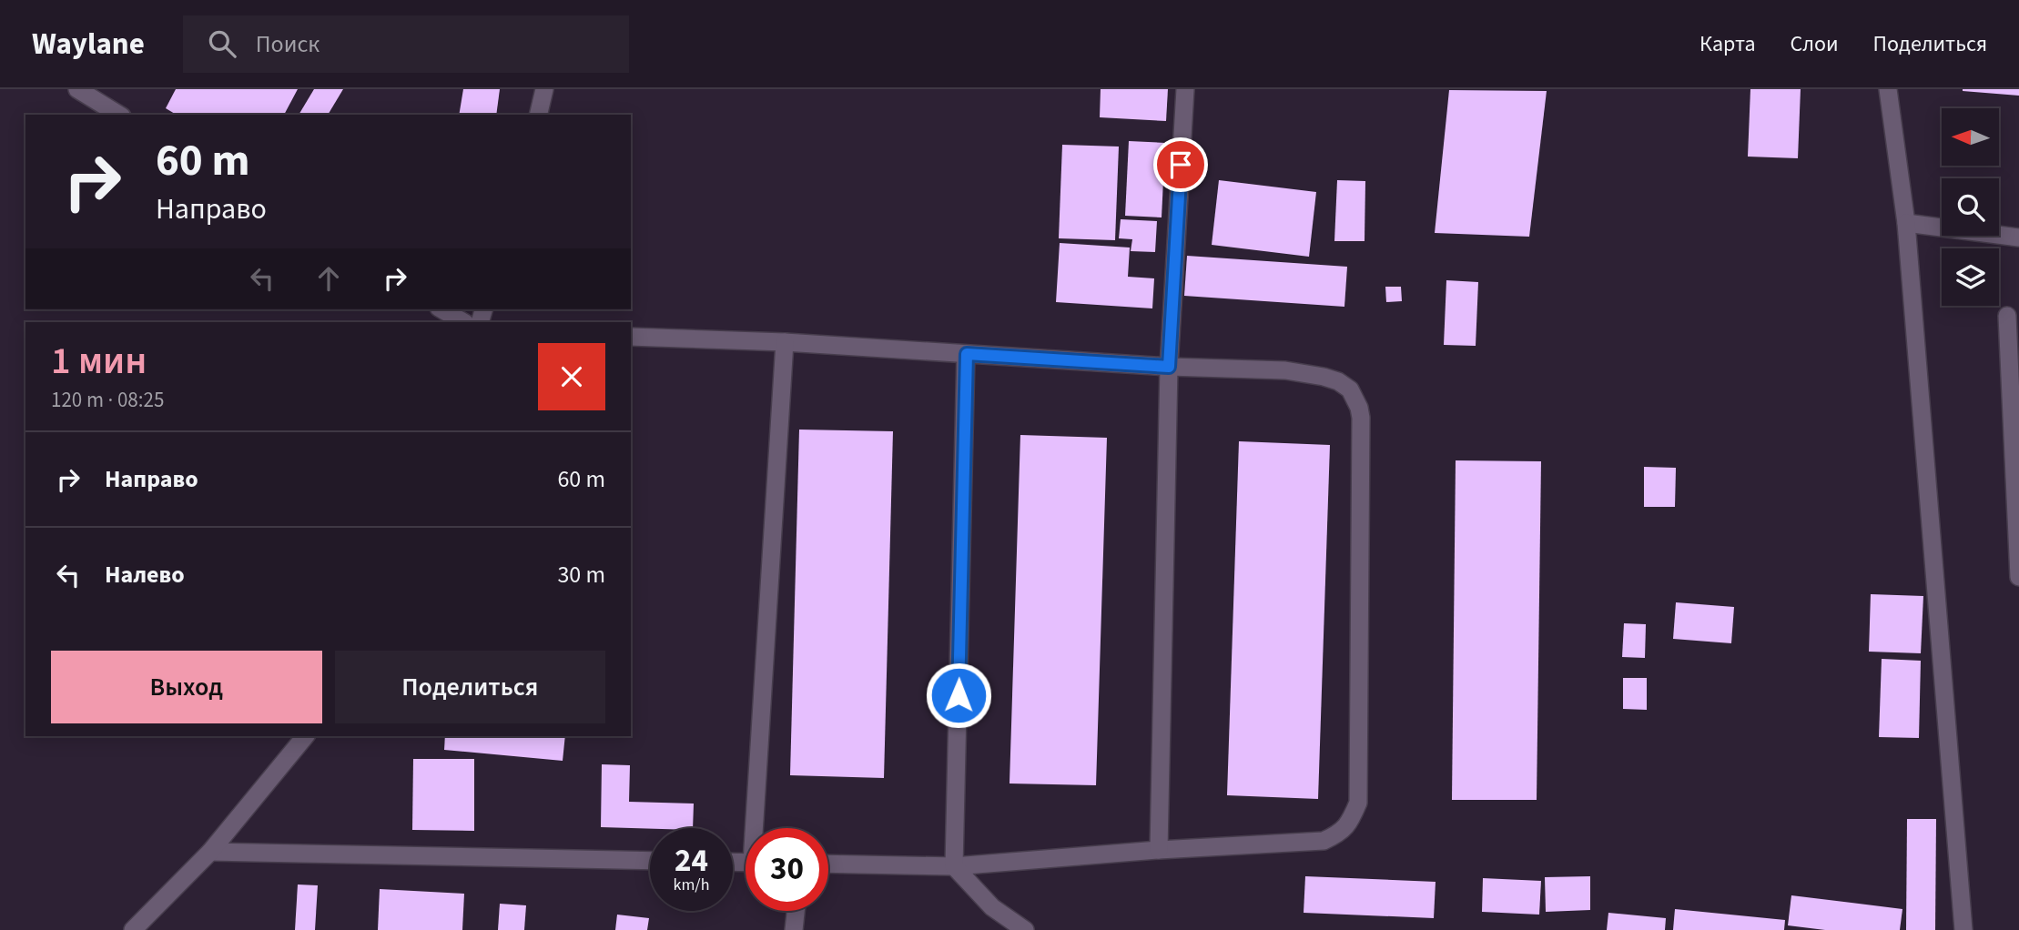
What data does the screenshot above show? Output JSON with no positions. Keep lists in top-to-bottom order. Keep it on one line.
{"north":"left","page":{"header":"Waylane","search":"Поиск","nav":["Карта","Слои","Поделиться"],"turn":["60 m","Направо"],"heading":["1 мин","120 m · 08:25"],"list":[{"name":"Направо","value":"60 m"},{"name":"Налево","value":"30 m"}],"buttons":["Выход","Поделиться"],"speed":"24 km/h","limit":"30"}}
